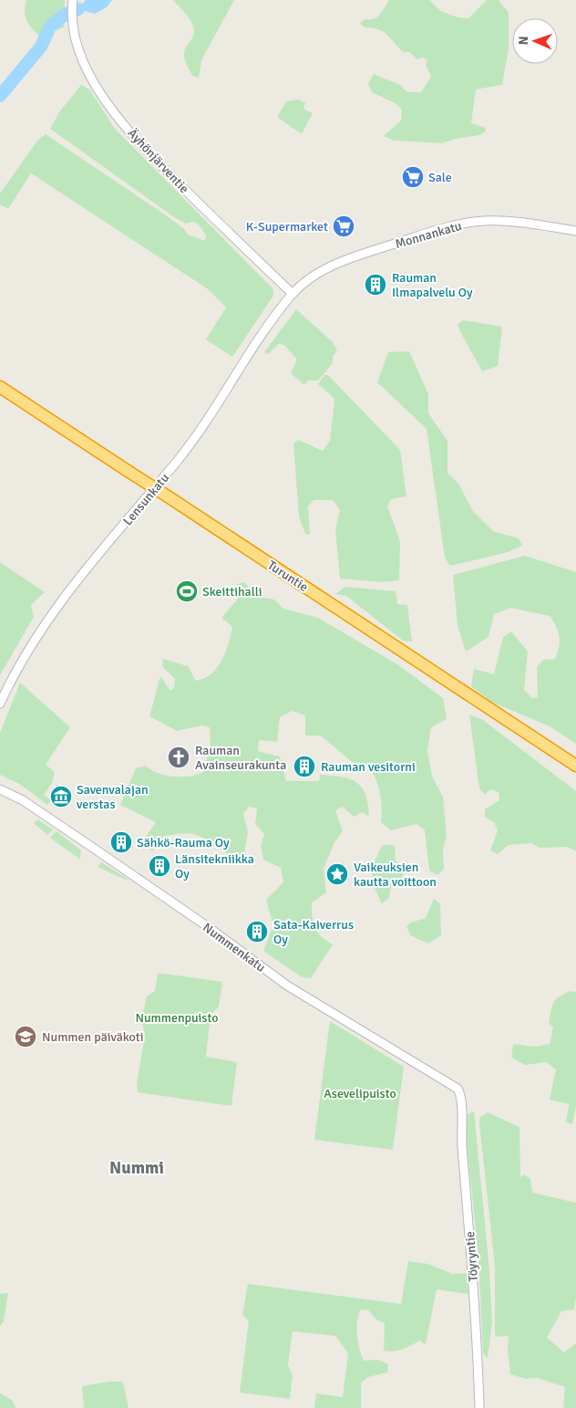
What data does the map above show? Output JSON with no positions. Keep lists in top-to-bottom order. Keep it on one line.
{"streets":{"highway":["Turuntie"],"main road":["Äyhönjärventie","Monnankatu","Lensunkatu","Nummenkatu","Töyryntie"]},"crossings":[["Äyhönjärventie","Monnankatu"],["Äyhönjärventie","Lensunkatu"],["Monnankatu","Lensunkatu"],["Nummenkatu","Töyryntie"]],"districts":["Nummi"],"parks":["Nummenpuisto","Asevelipuisto"],"places":{"supermarket":["Sale","K-Supermarket"],"building":["Rauman Ilmapalvelu Oy","Rauman vesitorni","Sähkö-Rauma Oy","Länsitekniikka Oy","Sata-Kaiverrus Oy"],"sports":["Skeittihalli"],"church":["Rauman Avainseurakunta"],"museum":["Savenvalajan verstas"],"place":["Vaikeuksien kautta voittoon"],"school or university":["Nummen päiväkoti"]},"north":"left"}
